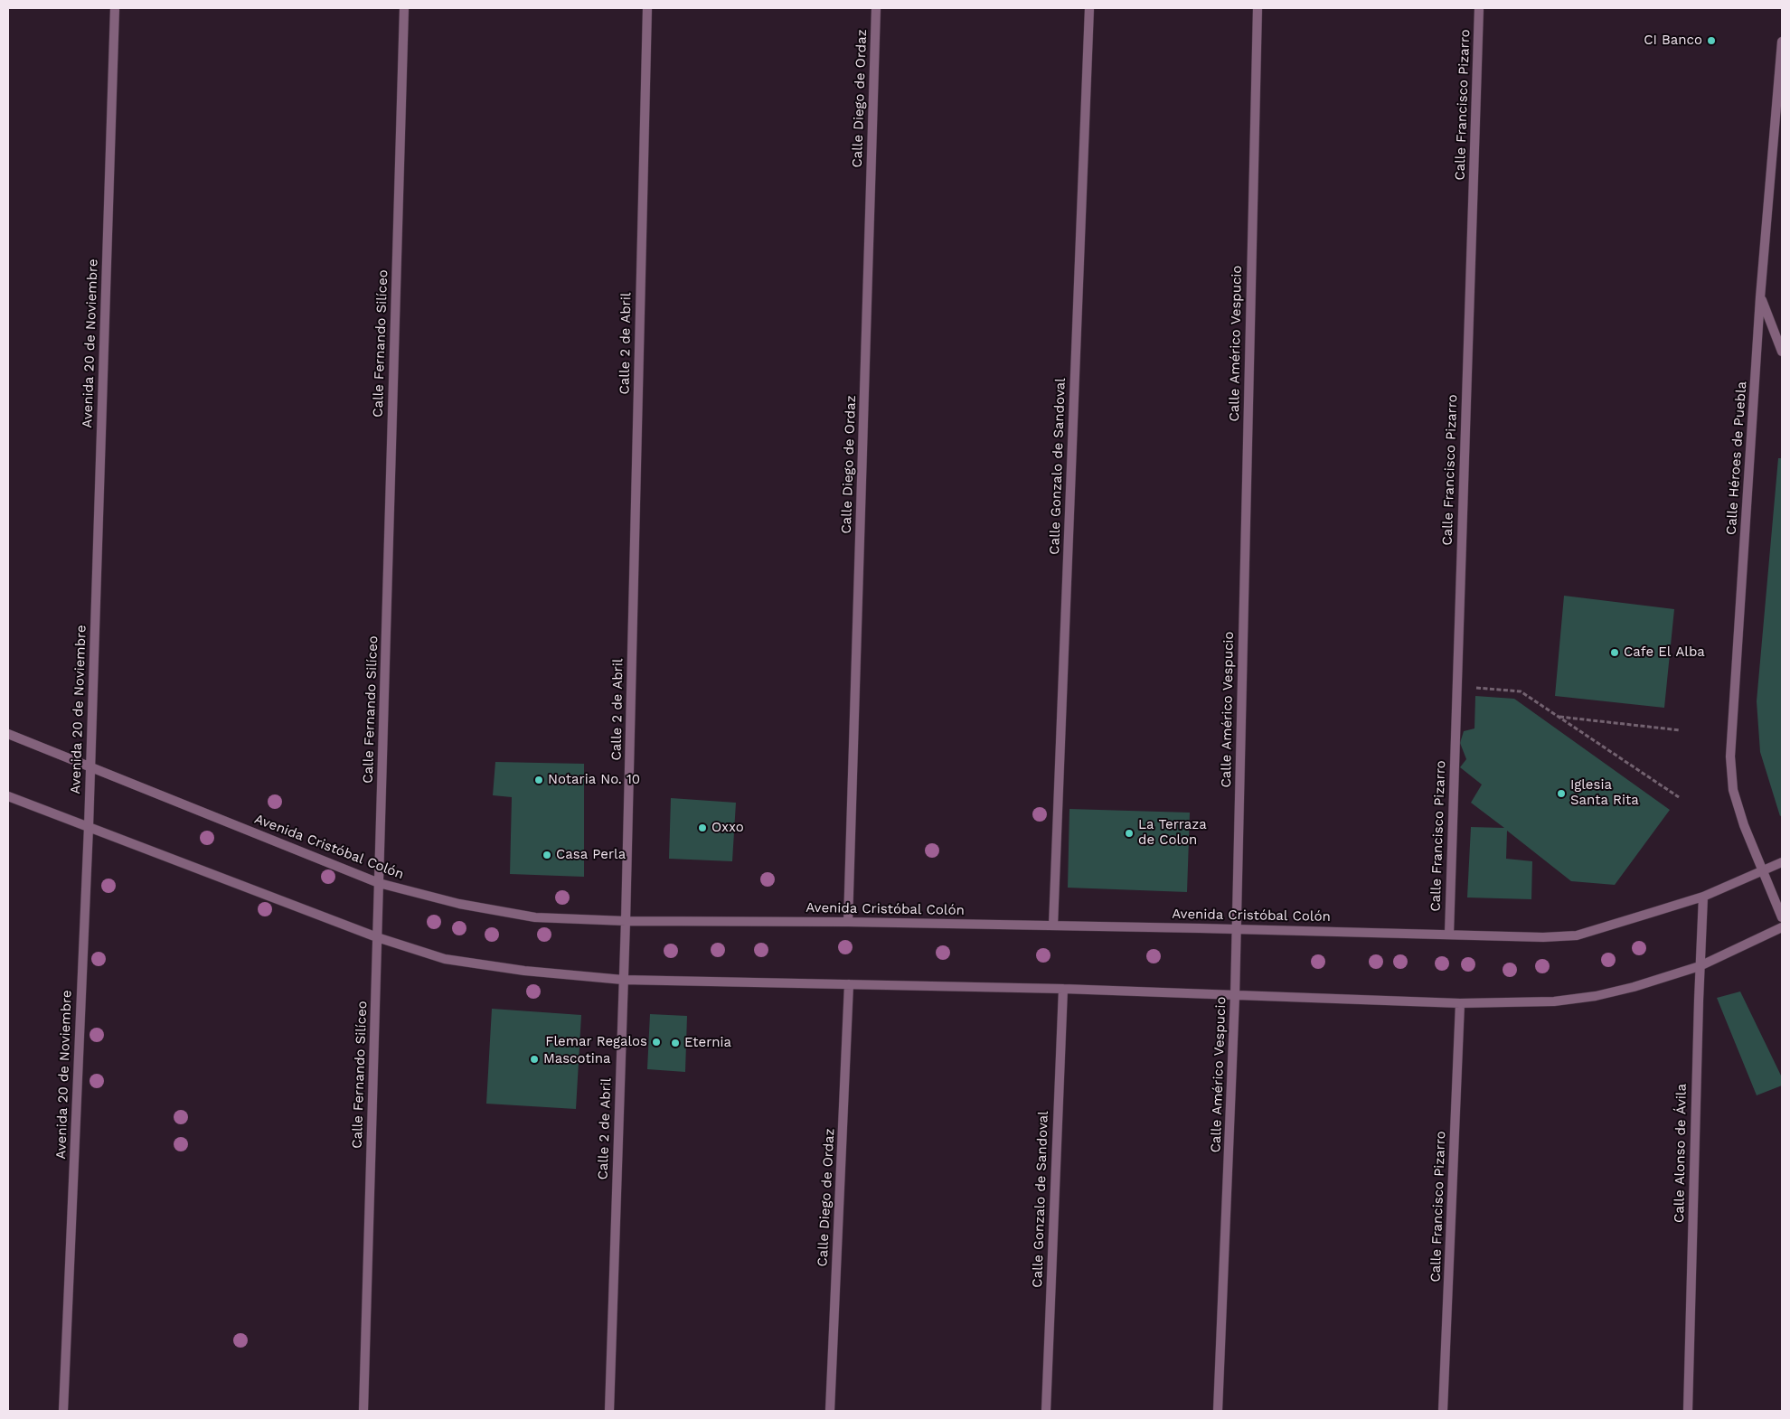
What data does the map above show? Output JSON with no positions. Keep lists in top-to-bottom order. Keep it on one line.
{"streets":{"street":["Calle Diego de Ordaz","Calle Francisco Pizarro","Avenida 20 de Noviembre","Calle Fernando Silíceo","Calle 2 de Abril","Calle Américo Vespucio","Calle Héroes de Puebla","Calle Gonzalo de Sandoval","Avenida Cristóbal Colón","Calle Alonso de Ávila"]},"crossings":[["Calle Diego de Ordaz","Avenida Cristóbal Colón"],["Calle Francisco Pizarro","Avenida Cristóbal Colón"],["Avenida 20 de Noviembre","Avenida Cristóbal Colón"],["Calle Fernando Silíceo","Avenida Cristóbal Colón"],["Calle 2 de Abril","Avenida Cristóbal Colón"],["Calle Américo Vespucio","Avenida Cristóbal Colón"],["Calle Héroes de Puebla","Avenida Cristóbal Colón"],["Calle Gonzalo de Sandoval","Avenida Cristóbal Colón"],["Avenida Cristóbal Colón","Calle Alonso de Ávila"]],"places":["CI Banco","Cafe El Alba","Notaria No. 10","Iglesia Santa Rita","Oxxo","La Terraza de Colon","Casa Perla","Flemar Regalos","Eternia","Mascotina"]}
